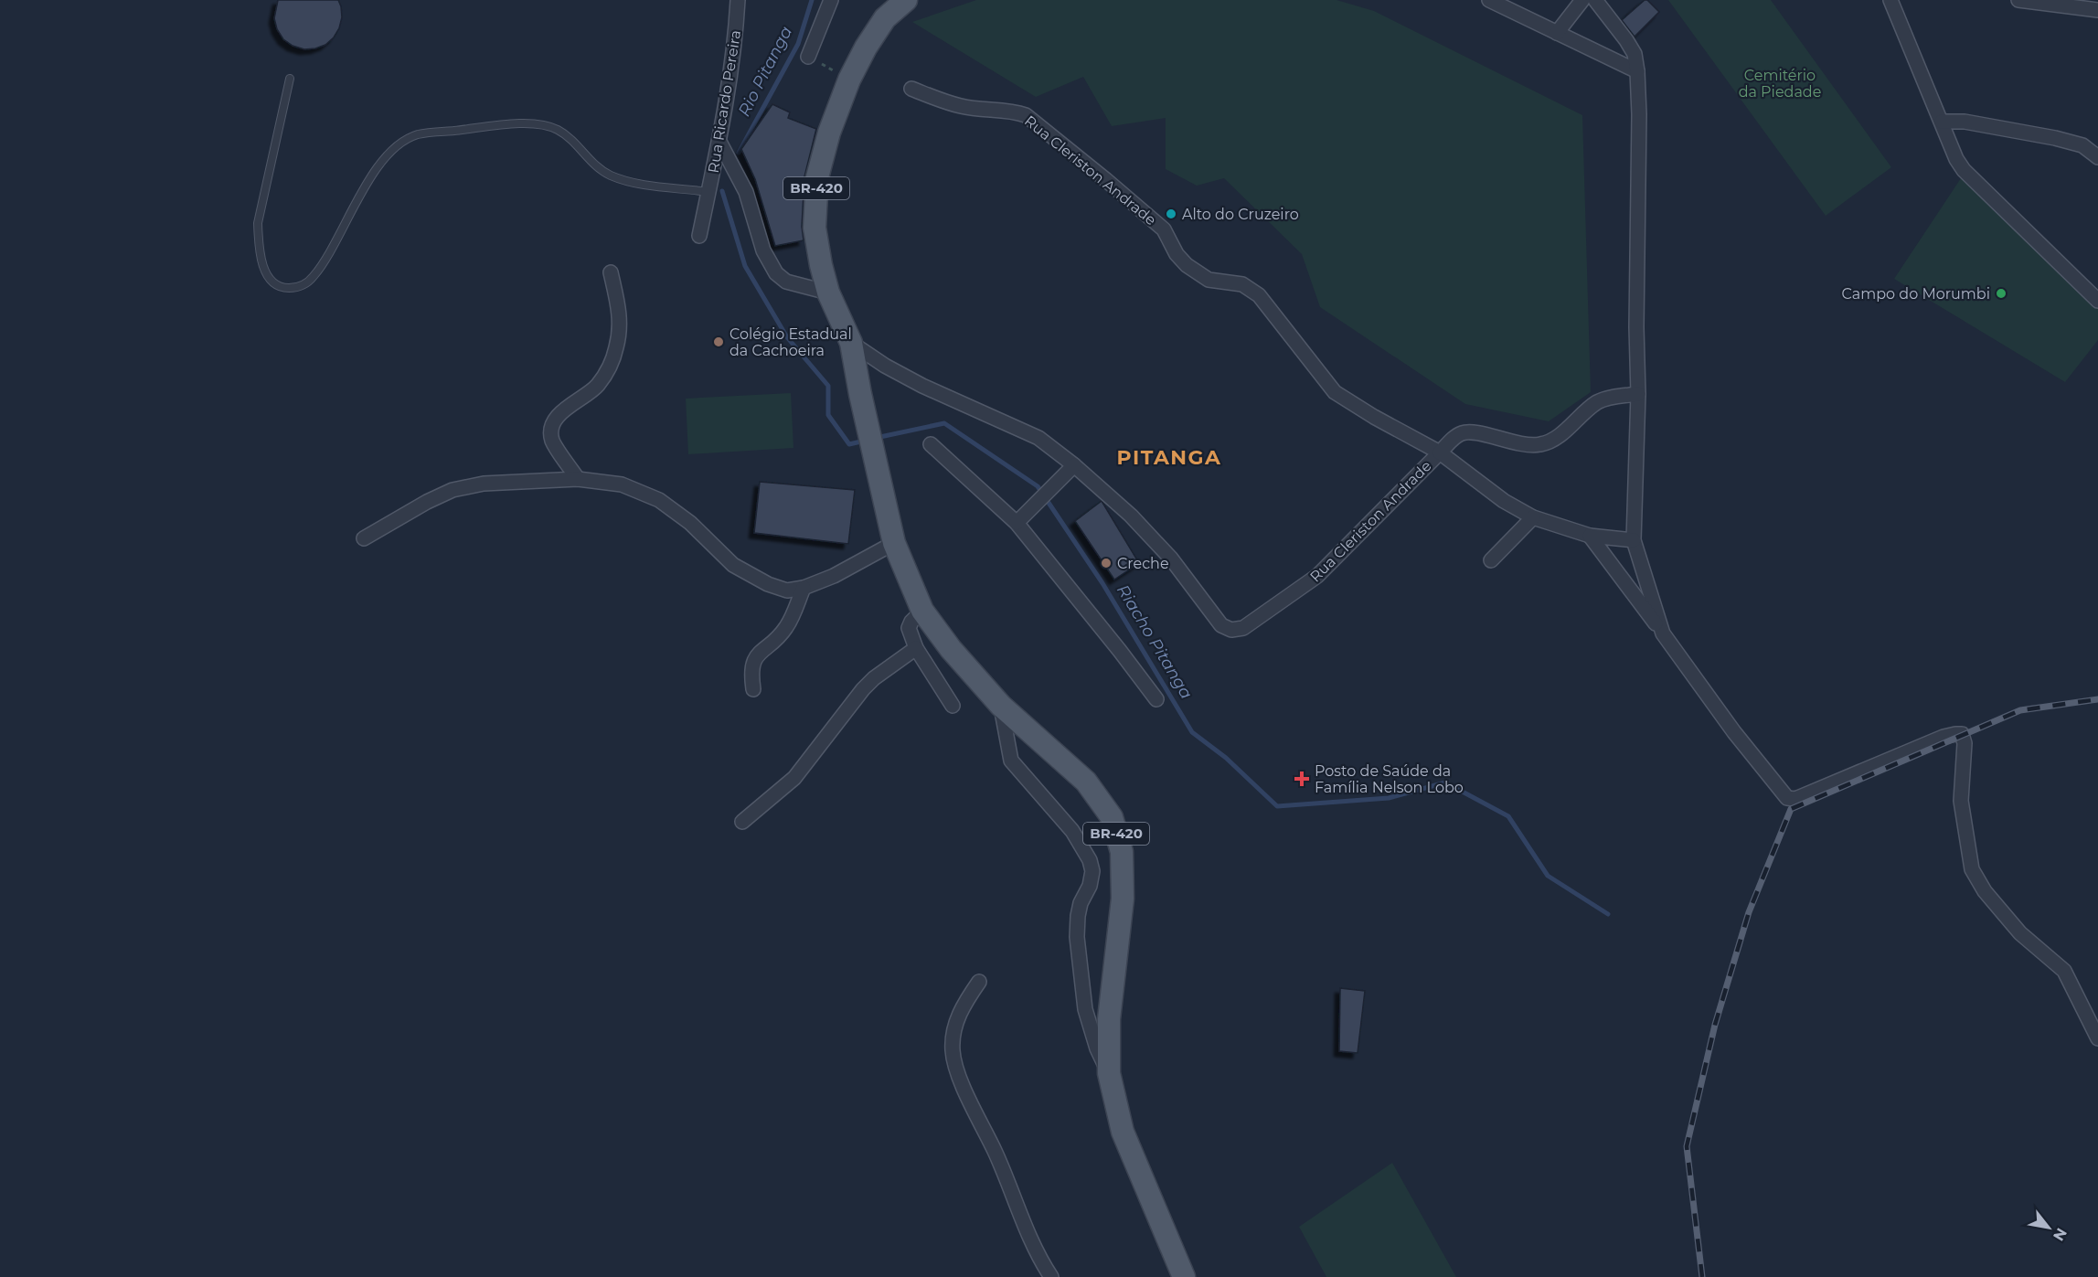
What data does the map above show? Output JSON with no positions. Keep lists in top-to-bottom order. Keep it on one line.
{"streets":{"main road":["BR-420"],"street":["Rua Ricardo Pereira","Rua Cleriston Andrade"]},"crossings":[["Rua Cleriston Andrade","BR-420"]],"districts":["PITANGA"],"water":["Rio Pitanga","Riacho Pitanga"],"parks":["Cemitério da Piedade"],"places":{"other":["Alto do Cruzeiro","Campo do Morumbi","Colégio Estadual da Cachoeira","Creche"],"health":["Posto de Saúde da Família Nelson Lobo"]},"north":"bottom right"}
